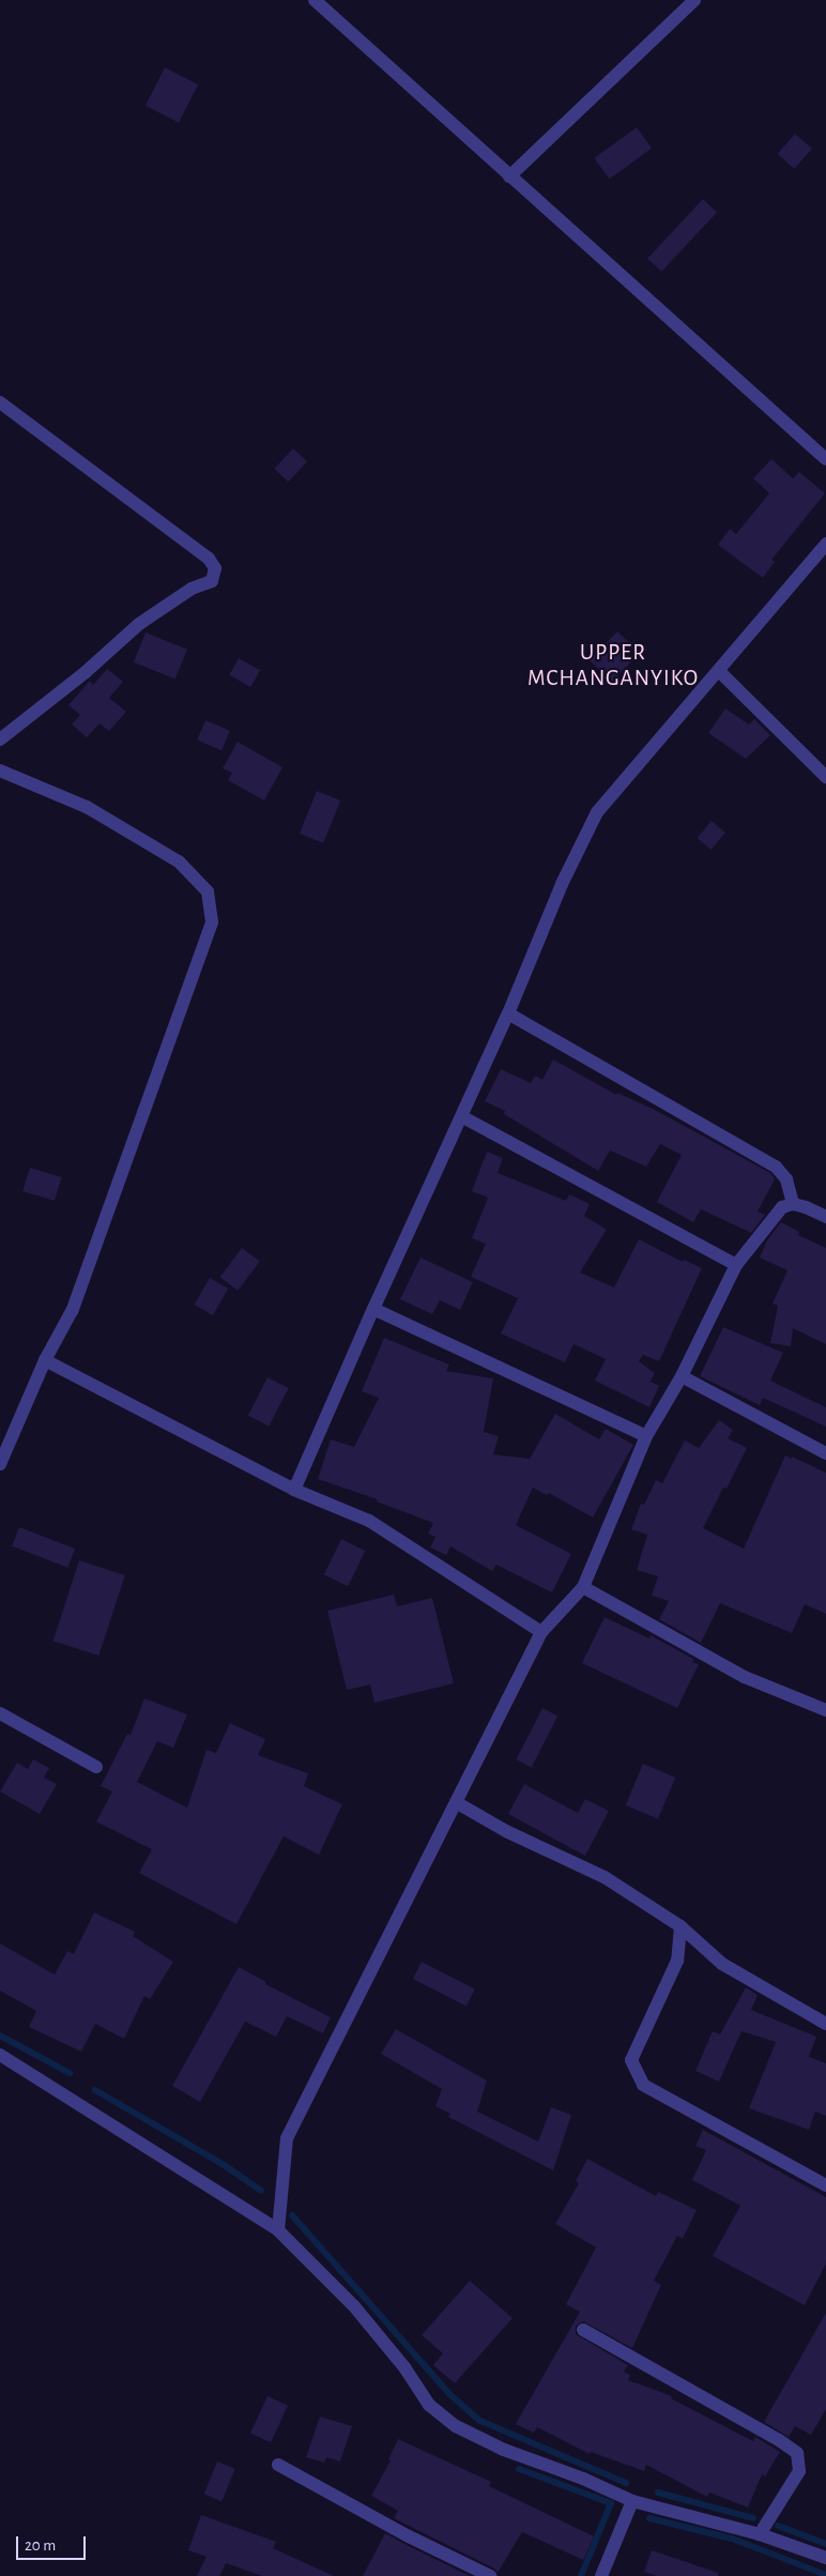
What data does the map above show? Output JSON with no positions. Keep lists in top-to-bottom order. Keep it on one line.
{"districts":["UPPER MCHANGANYIKO"],"scale_bar":"20 m"}
